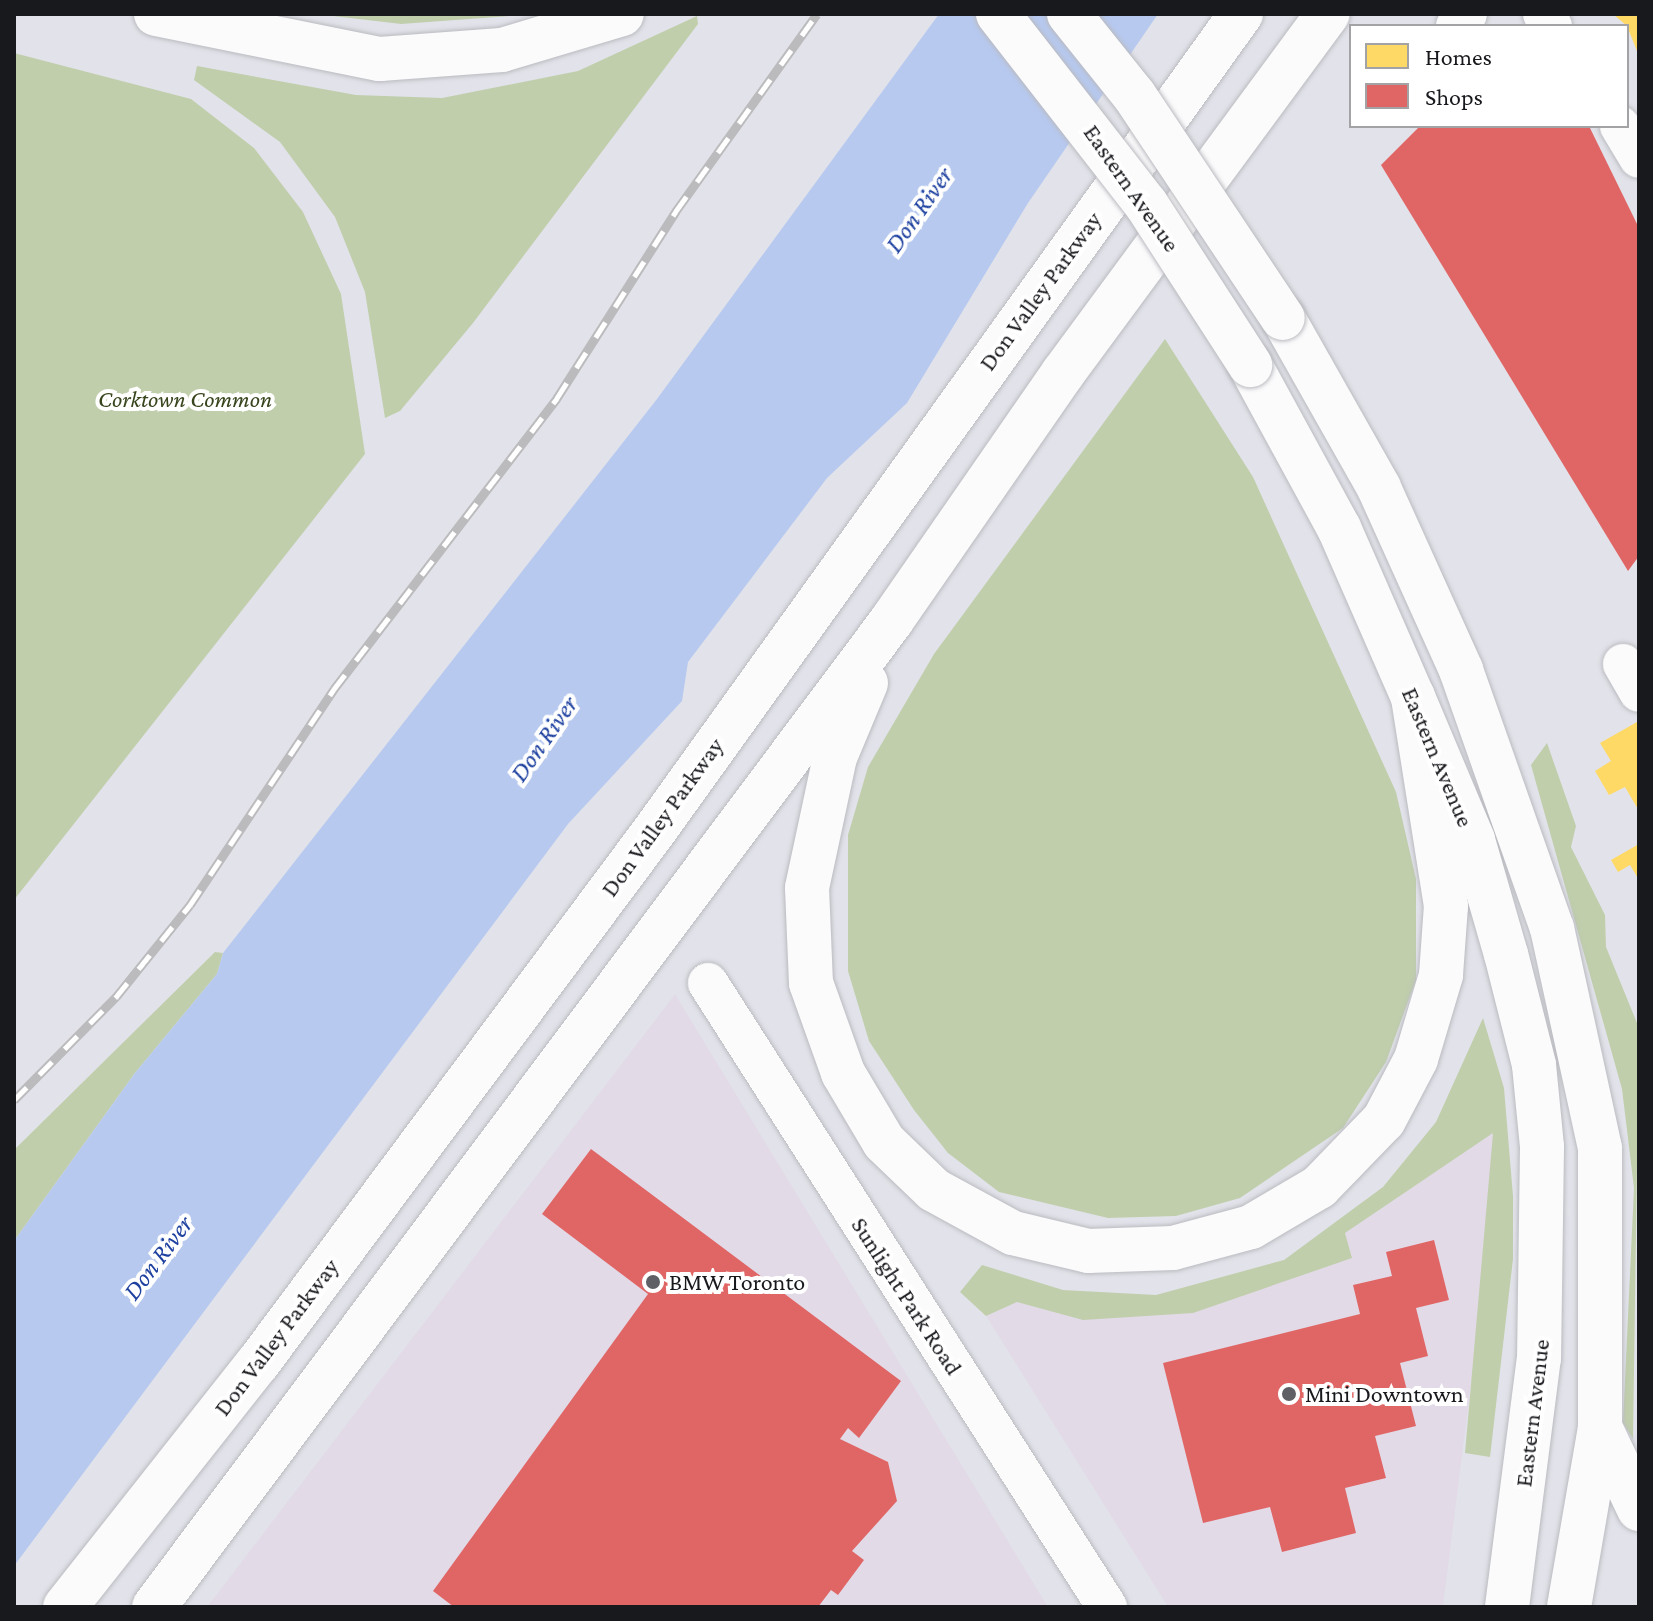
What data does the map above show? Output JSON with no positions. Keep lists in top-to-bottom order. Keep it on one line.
{"streets":{"main road":["Eastern Avenue","Don Valley Parkway"],"street":["Sunlight Park Road"]},"water":["Don River"],"parks":["Corktown Common"],"places":["BMW Toronto","Mini Downtown"],"legend":["Homes","Shops"]}
